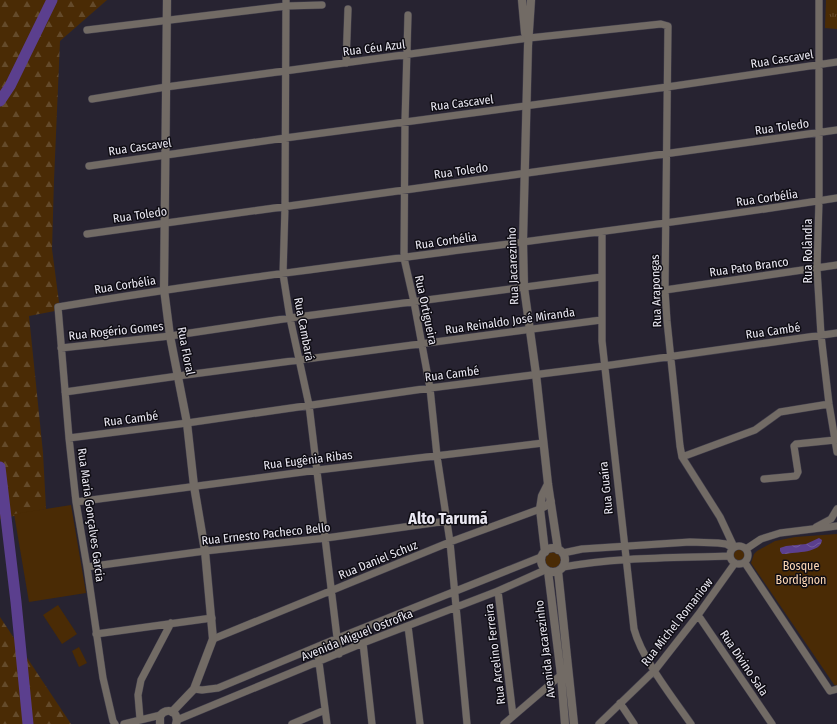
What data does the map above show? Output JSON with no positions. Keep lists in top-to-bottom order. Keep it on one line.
{"streets":{"street":["Rua Céu Azul","Rua Cascavel","Rua Toledo","Rua Corbélia","Rua Rolândia","Rua Jacarezinho","Rua Pato Branco","Rua Arapongas","Rua Ortigueira","Rua Reinaldo José Miranda","Rua Cambará","Rua Rogério Gomes","Rua Cambé","Rua Floral","Rua Eugênia Ribas","Rua Guaíra","Rua Maria Gonçalves Garcia","Rua Ernesto Pacheco Bello","Rua Daniel Schuz","Rua Michel Romaniow","Avenida Miguel Ostrofka","Avenida Jacarezinho","Rua Arcelino Ferreira","Rua Divino Sala"]},"crossings":[["Rua Céu Azul","Rua Jacarezinho"],["Rua Céu Azul","Rua Arapongas"],["Rua Céu Azul","Rua Ortigueira"],["Rua Céu Azul","Rua Cambará"],["Rua Céu Azul","Rua Floral"],["Rua Cascavel","Rua Rolândia"],["Rua Cascavel","Rua Jacarezinho"],["Rua Cascavel","Rua Arapongas"],["Rua Cascavel","Rua Ortigueira"],["Rua Cascavel","Rua Cambará"],["Rua Cascavel","Rua Floral"],["Rua Toledo","Rua Rolândia"],["Rua Toledo","Rua Jacarezinho"],["Rua Toledo","Rua Arapongas"],["Rua Toledo","Rua Ortigueira"],["Rua Toledo","Rua Cambará"],["Rua Toledo","Rua Floral"],["Rua Corbélia","Rua Rolândia"],["Rua Corbélia","Rua Jacarezinho"],["Rua Corbélia","Rua Arapongas"],["Rua Corbélia","Rua Ortigueira"],["Rua Corbélia","Rua Cambará"],["Rua Corbélia","Rua Floral"],["Rua Corbélia","Rua Guaíra"],["Rua Corbélia","Rua Maria Gonçalves Garcia"],["Rua Rolândia","Rua Pato Branco"],["Rua Rolândia","Rua Cambé"],["Rua Jacarezinho","Rua Reinaldo José Miranda"],["Rua Jacarezinho","Rua Rogério Gomes"],["Rua Jacarezinho","Rua Cambé"],["Rua Jacarezinho","Rua Eugênia Ribas"],["Rua Jacarezinho","Rua Daniel Schuz"],["Rua Jacarezinho","Avenida Miguel Ostrofka"],["Rua Jacarezinho","Avenida Jacarezinho"],["Rua Pato Branco","Rua Arapongas"],["Rua Arapongas","Rua Cambé"],["Rua Arapongas","Rua Michel Romaniow"],["Rua Ortigueira","Rua Reinaldo José Miranda"],["Rua Ortigueira","Rua Rogério Gomes"],["Rua Ortigueira","Rua Cambé"],["Rua Ortigueira","Rua Eugênia Ribas"],["Rua Ortigueira","Rua Ernesto Pacheco Bello"],["Rua Ortigueira","Rua Daniel Schuz"],["Rua Ortigueira","Avenida Miguel Ostrofka"],["Rua Reinaldo José Miranda","Rua Cambará"],["Rua Reinaldo José Miranda","Rua Floral"],["Rua Reinaldo José Miranda","Rua Guaíra"],["Rua Reinaldo José Miranda","Rua Maria Gonçalves Garcia"],["Rua Cambará","Rua Rogério Gomes"],["Rua Cambará","Rua Cambé"],["Rua Cambará","Rua Eugênia Ribas"],["Rua Cambará","Rua Ernesto Pacheco Bello"],["Rua Cambará","Rua Daniel Schuz"],["Rua Cambará","Avenida Miguel Ostrofka"],["Rua Rogério Gomes","Rua Floral"],["Rua Rogério Gomes","Rua Guaíra"],["Rua Rogério Gomes","Rua Maria Gonçalves Garcia"],["Rua Cambé","Rua Floral"],["Rua Cambé","Rua Guaíra"],["Rua Cambé","Rua Maria Gonçalves Garcia"],["Rua Floral","Rua Eugênia Ribas"],["Rua Floral","Rua Ernesto Pacheco Bello"],["Rua Floral","Rua Daniel Schuz"],["Rua Floral","Avenida Miguel Ostrofka"],["Rua Eugênia Ribas","Rua Maria Gonçalves Garcia"],["Rua Guaíra","Rua Michel Romaniow"],["Rua Maria Gonçalves Garcia","Rua Ernesto Pacheco Bello"],["Rua Michel Romaniow","Rua Divino Sala"],["Avenida Miguel Ostrofka","Avenida Jacarezinho"],["Avenida Miguel Ostrofka","Rua Arcelino Ferreira"]],"districts":["Alto Tarumã"],"parks":["Bosque Bordignon"]}
